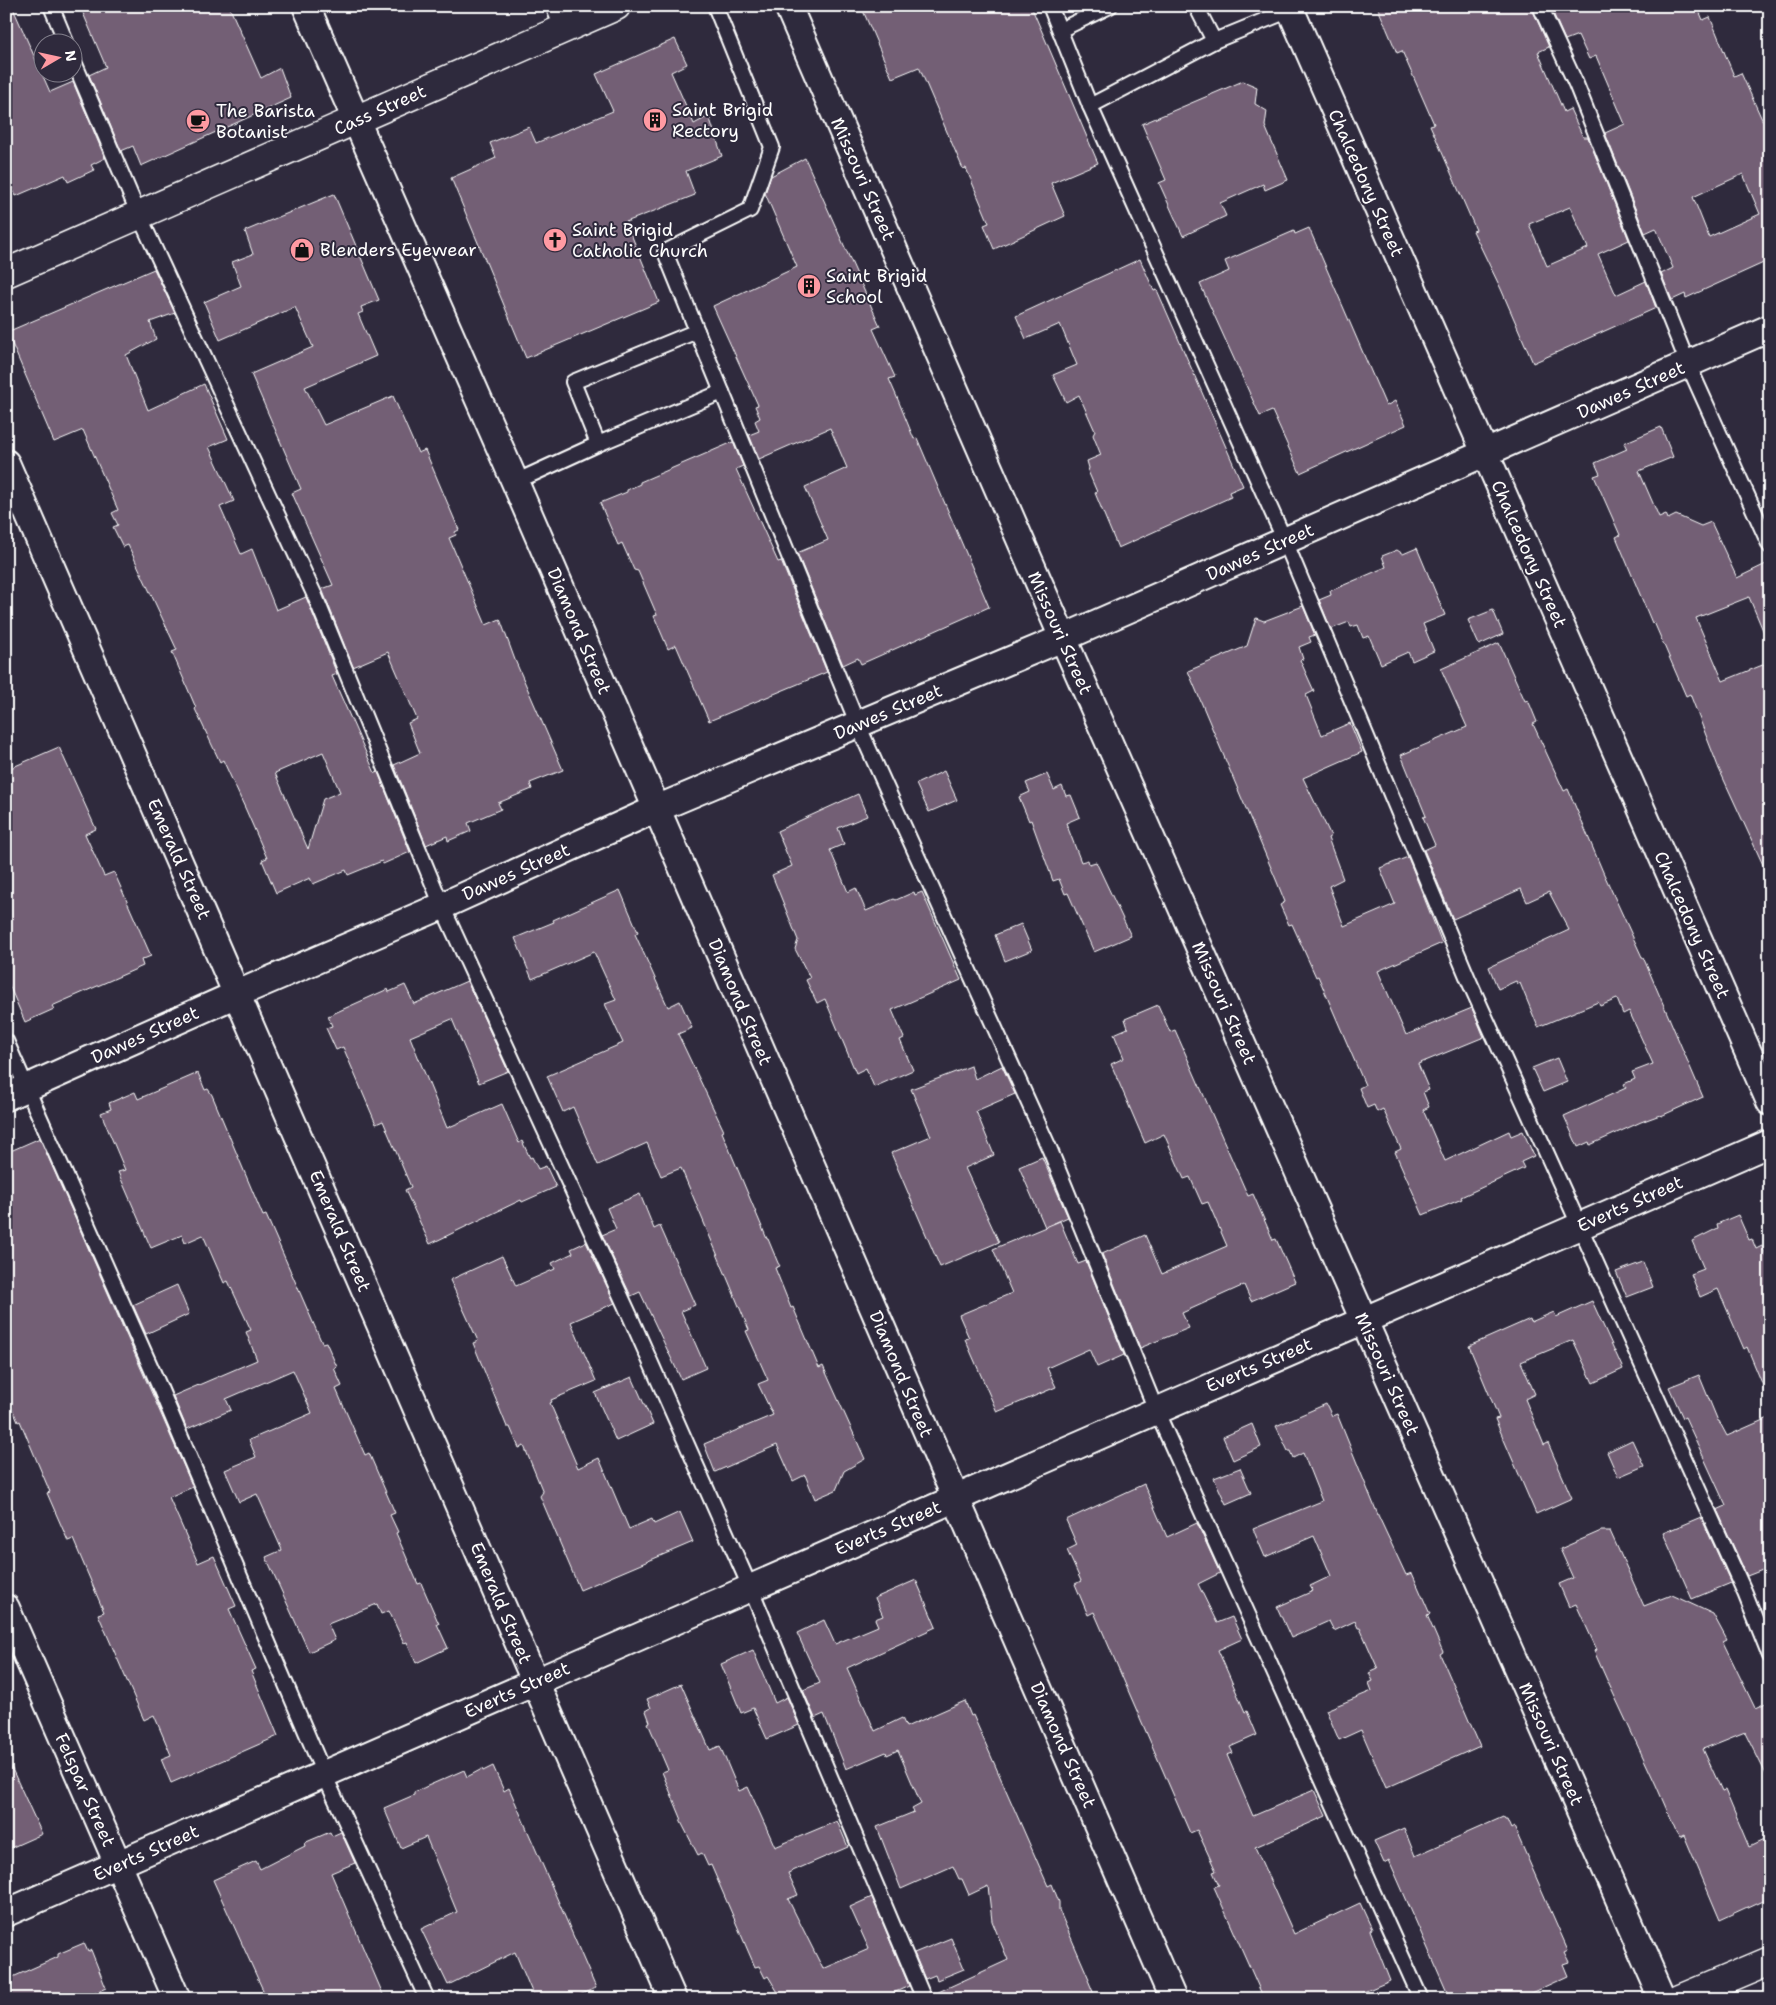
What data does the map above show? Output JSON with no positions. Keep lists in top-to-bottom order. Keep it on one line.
{"streets":{"street":["Cass Street","Missouri Street","Chalcedony Street","Dawes Street","Diamond Street","Emerald Street","Everts Street","Felspar Street"]},"crossings":[["Cass Street","Diamond Street"],["Missouri Street","Dawes Street"],["Missouri Street","Everts Street"],["Chalcedony Street","Dawes Street"],["Dawes Street","Diamond Street"],["Dawes Street","Emerald Street"],["Diamond Street","Everts Street"],["Emerald Street","Everts Street"],["Everts Street","Felspar Street"]],"places":{"building":["Saint Brigid Rectory","Saint Brigid School"],"cafe":["The Barista Botanist"],"church":["Saint Brigid Catholic Church"],"shop":["Blenders Eyewear"]},"north":"right"}
